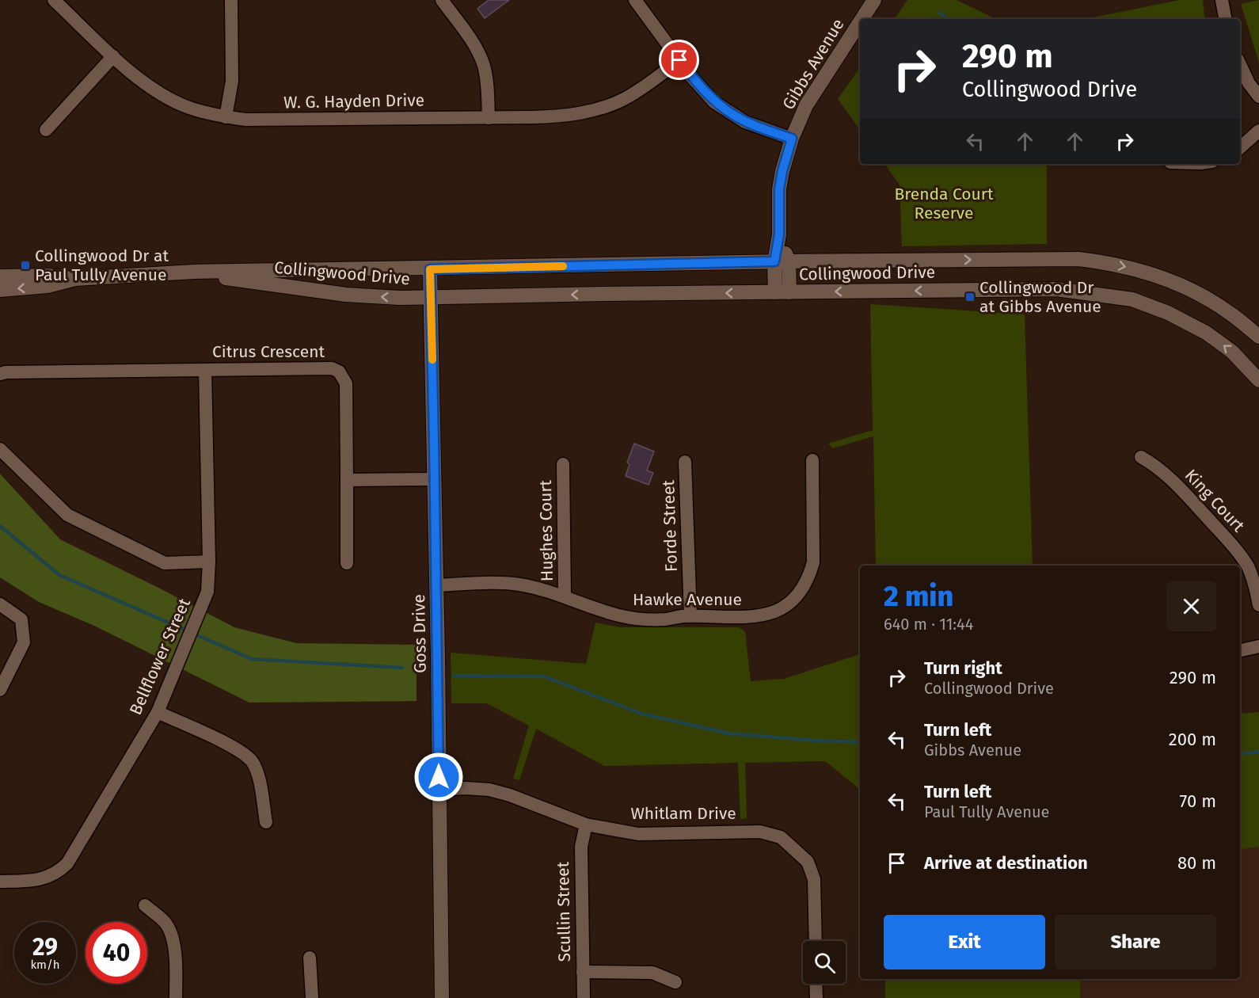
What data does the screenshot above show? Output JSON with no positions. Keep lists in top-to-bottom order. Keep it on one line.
{"streets":{"main road":["Gibbs Avenue","Collingwood Drive","Goss Drive"],"street":["W. G. Hayden Drive","Citrus Crescent","King Court","Forde Street","Hughes Court","Hawke Avenue","Bellflower Street","Whitlam Drive","Scullin Street"]},"crossings":[["Gibbs Avenue","Collingwood Drive"],["Collingwood Drive","Goss Drive"],["Citrus Crescent","Bellflower Street"],["Forde Street","Hawke Avenue"],["Hughes Court","Hawke Avenue"],["Hawke Avenue","Goss Drive"],["Goss Drive","Whitlam Drive"],["Whitlam Drive","Scullin Street"]],"parks":["Brenda Court Reserve"],"places":{"transit":["Collingwood Dr at Paul Tully Avenue","Collingwood Dr at Gibbs Avenue"]},"page":{"turn":["290 m","Collingwood Drive"],"heading":["2 min","640 m · 11:44"],"list":[{"name":"Turn right","note":"Collingwood Drive","value":"290 m"},{"name":"Turn left","note":"Gibbs Avenue","value":"200 m"},{"name":"Turn left","note":"Paul Tully Avenue","value":"70 m"},{"name":"Arrive at destination","value":"80 m"}],"buttons":["Exit","Share"],"speed":"29 km/h","limit":"40"}}
